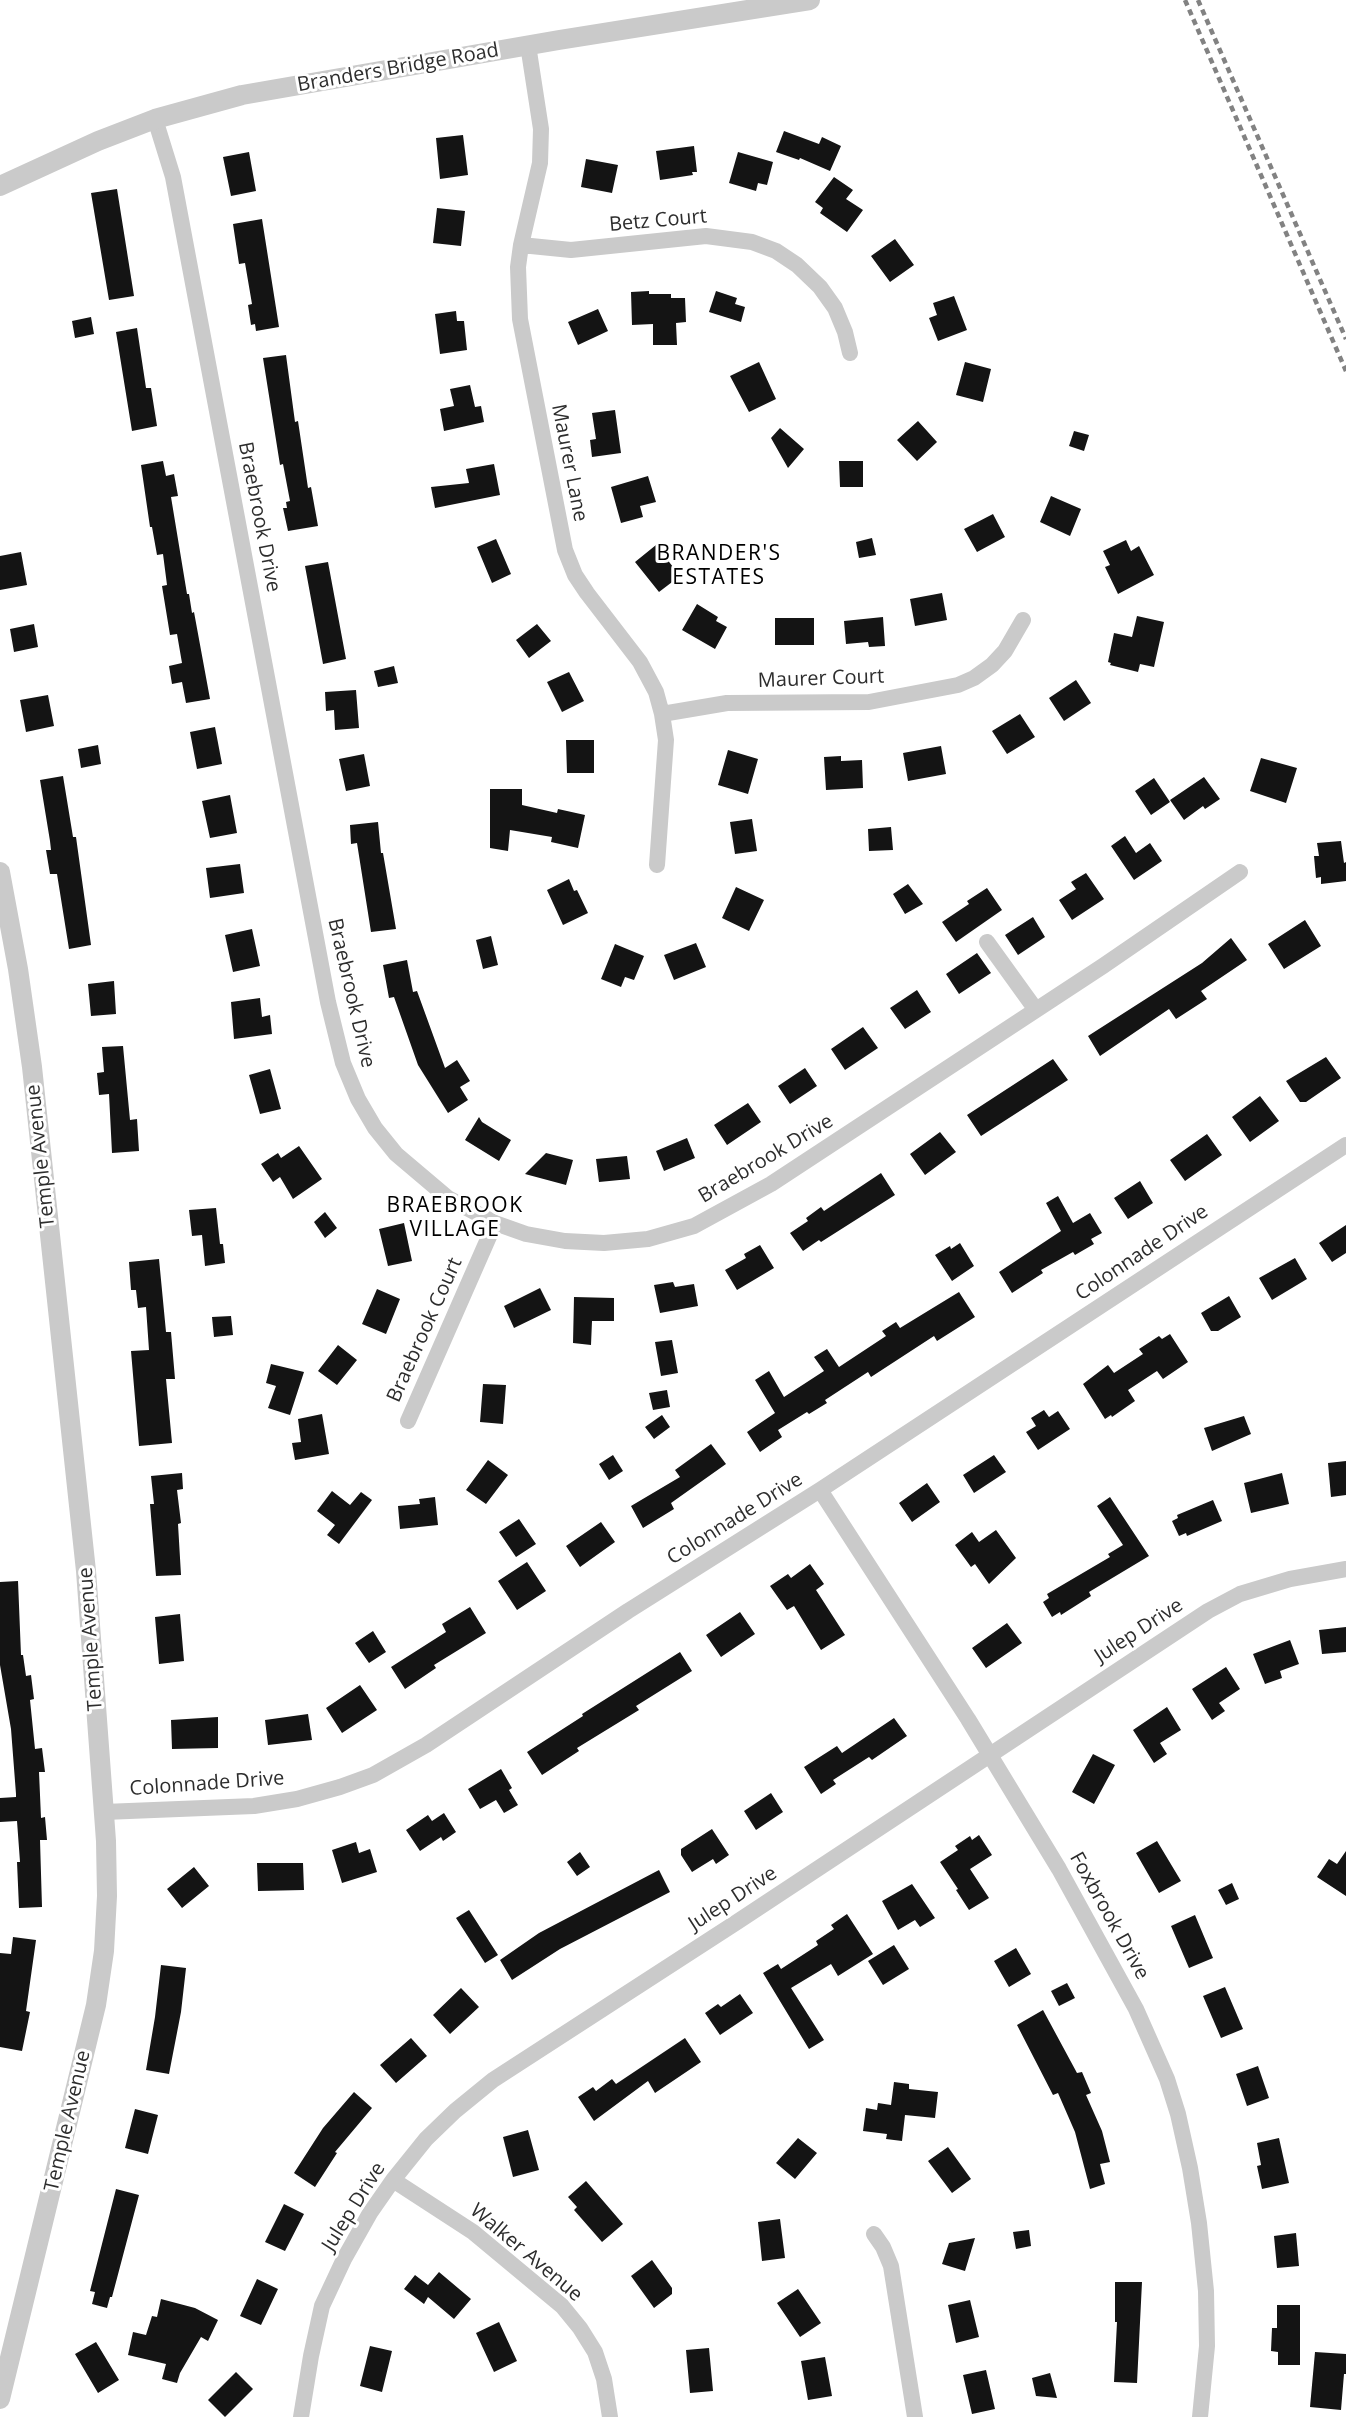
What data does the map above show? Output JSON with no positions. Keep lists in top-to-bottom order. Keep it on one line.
{"streets":{"street":["Branders Bridge Road","Betz Court","Maurer Lane","Braebrook Drive","Maurer Court","Temple Avenue","Colonnade Drive","Braebrook Court","Julep Drive","Foxbrook Drive","Walker Avenue"]},"crossings":[["Branders Bridge Road","Maurer Lane"],["Branders Bridge Road","Braebrook Drive"],["Betz Court","Maurer Lane"],["Maurer Lane","Maurer Court"],["Braebrook Drive","Braebrook Court"],["Temple Avenue","Colonnade Drive"],["Colonnade Drive","Foxbrook Drive"],["Julep Drive","Foxbrook Drive"],["Julep Drive","Walker Avenue"]],"districts":["BRANDER'S ESTATES","BRAEBROOK VILLAGE"]}
